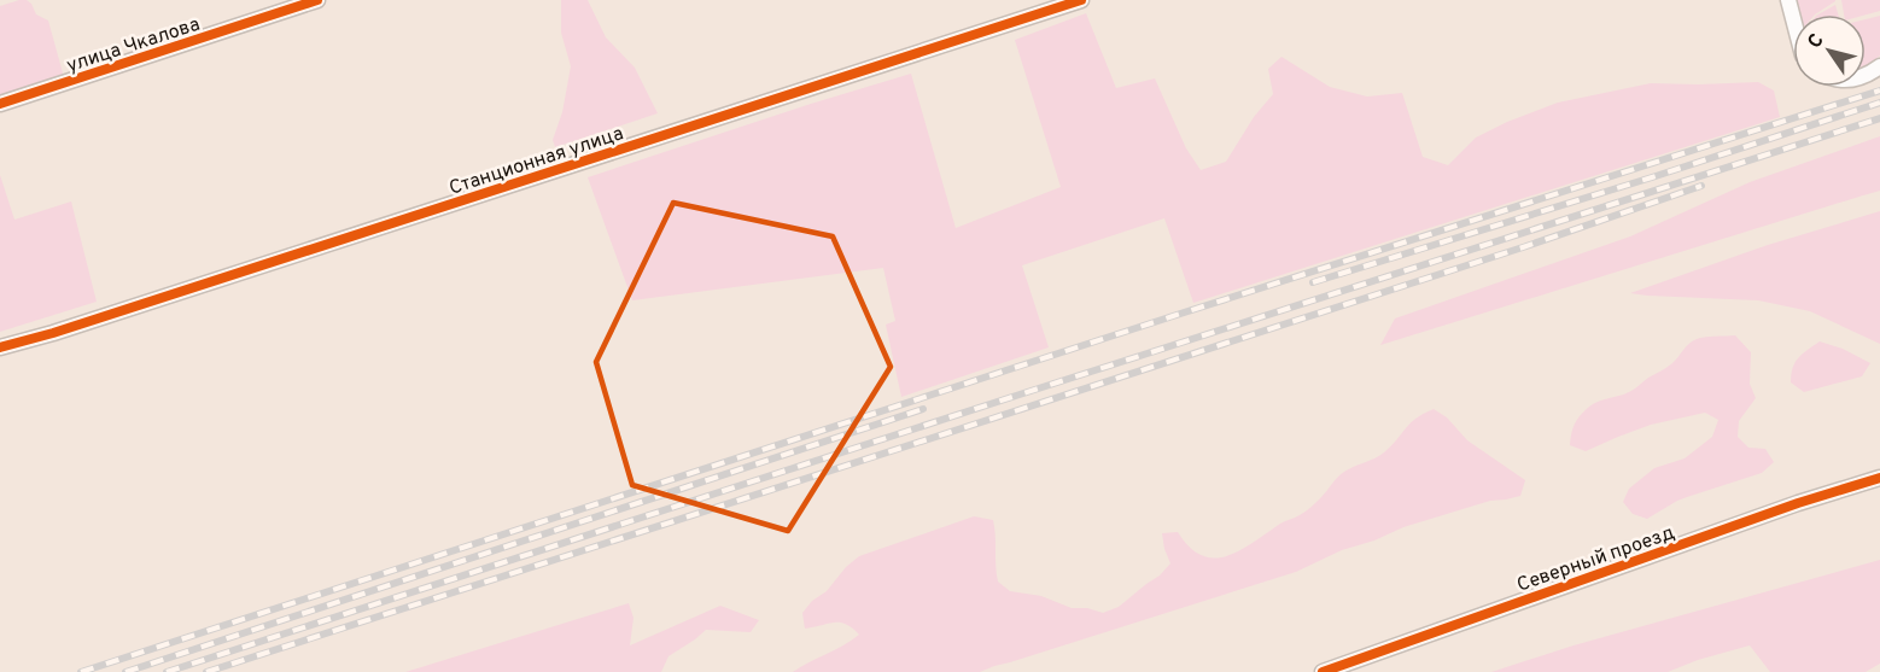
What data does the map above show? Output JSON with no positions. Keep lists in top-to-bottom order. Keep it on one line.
{"streets":{"street":["улица Чкалова","Станционная улица","Северный проезд"]},"north":"top left"}
